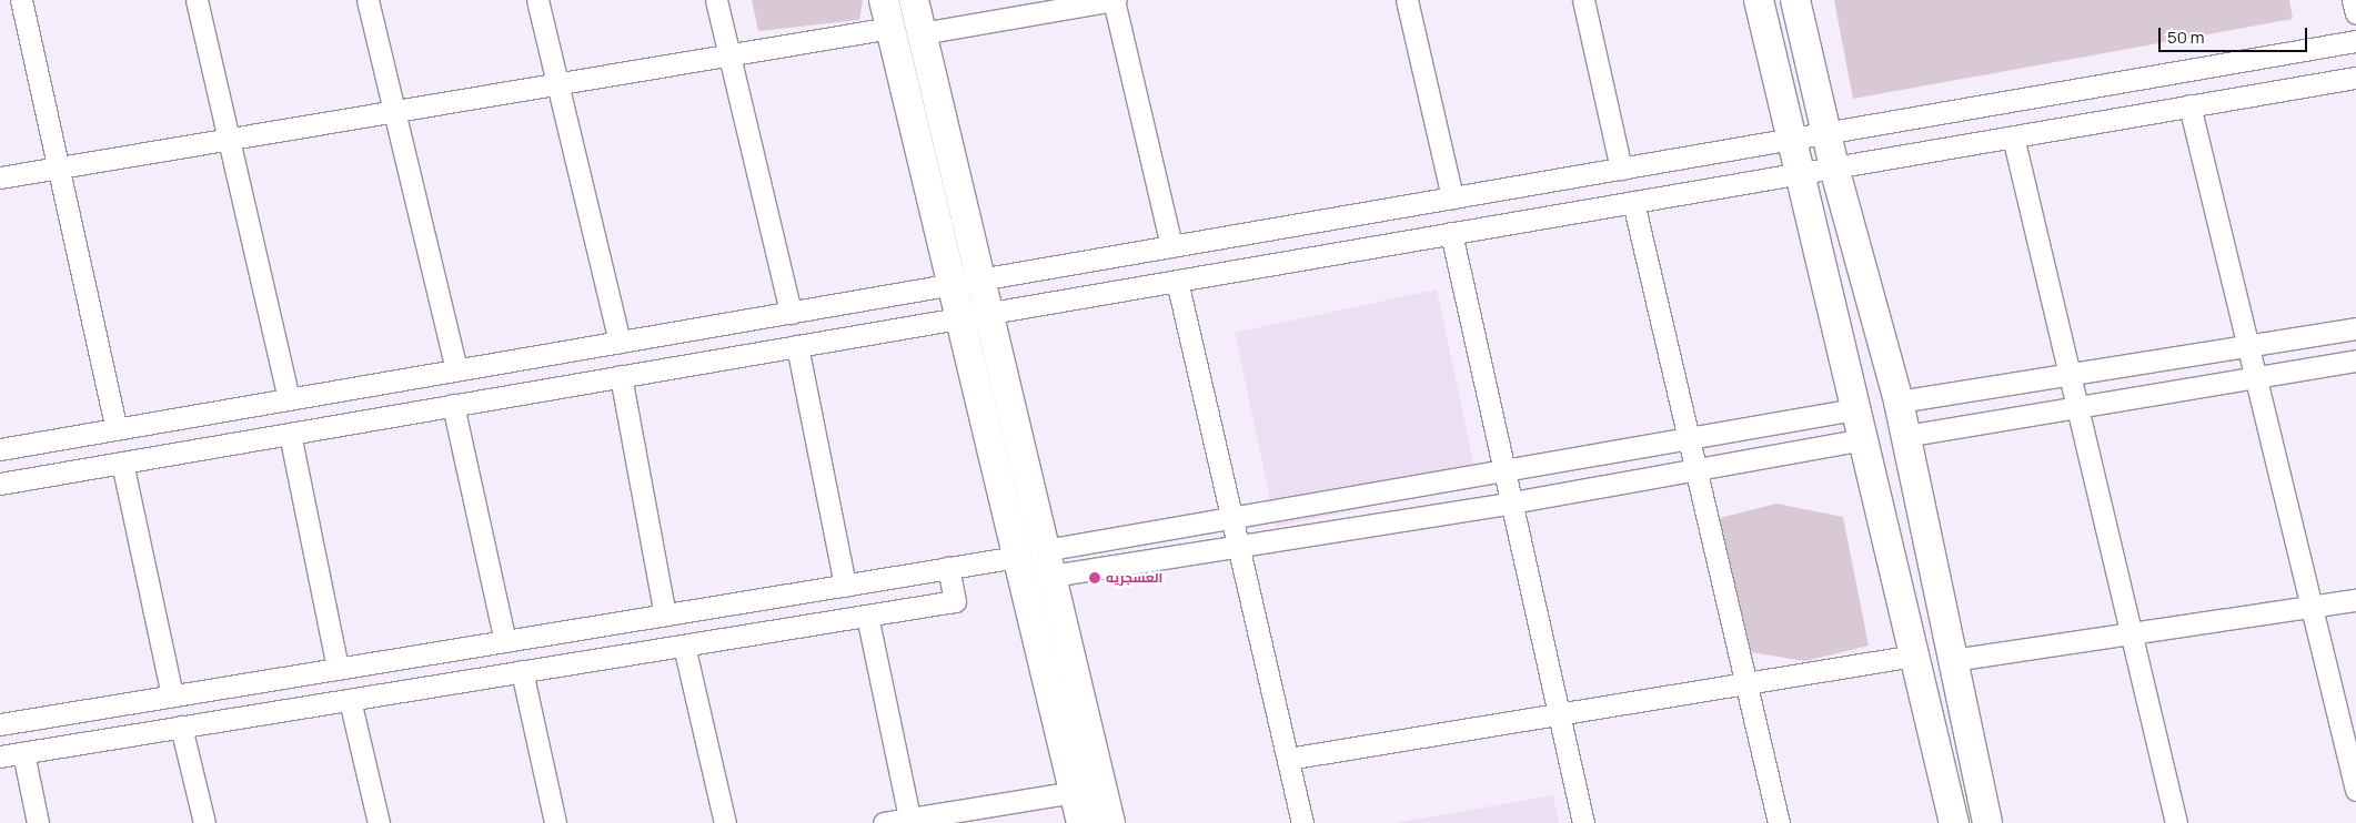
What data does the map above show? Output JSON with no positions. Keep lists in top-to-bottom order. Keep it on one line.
{"places":["العسجريه"],"scale_bar":"50 m"}
